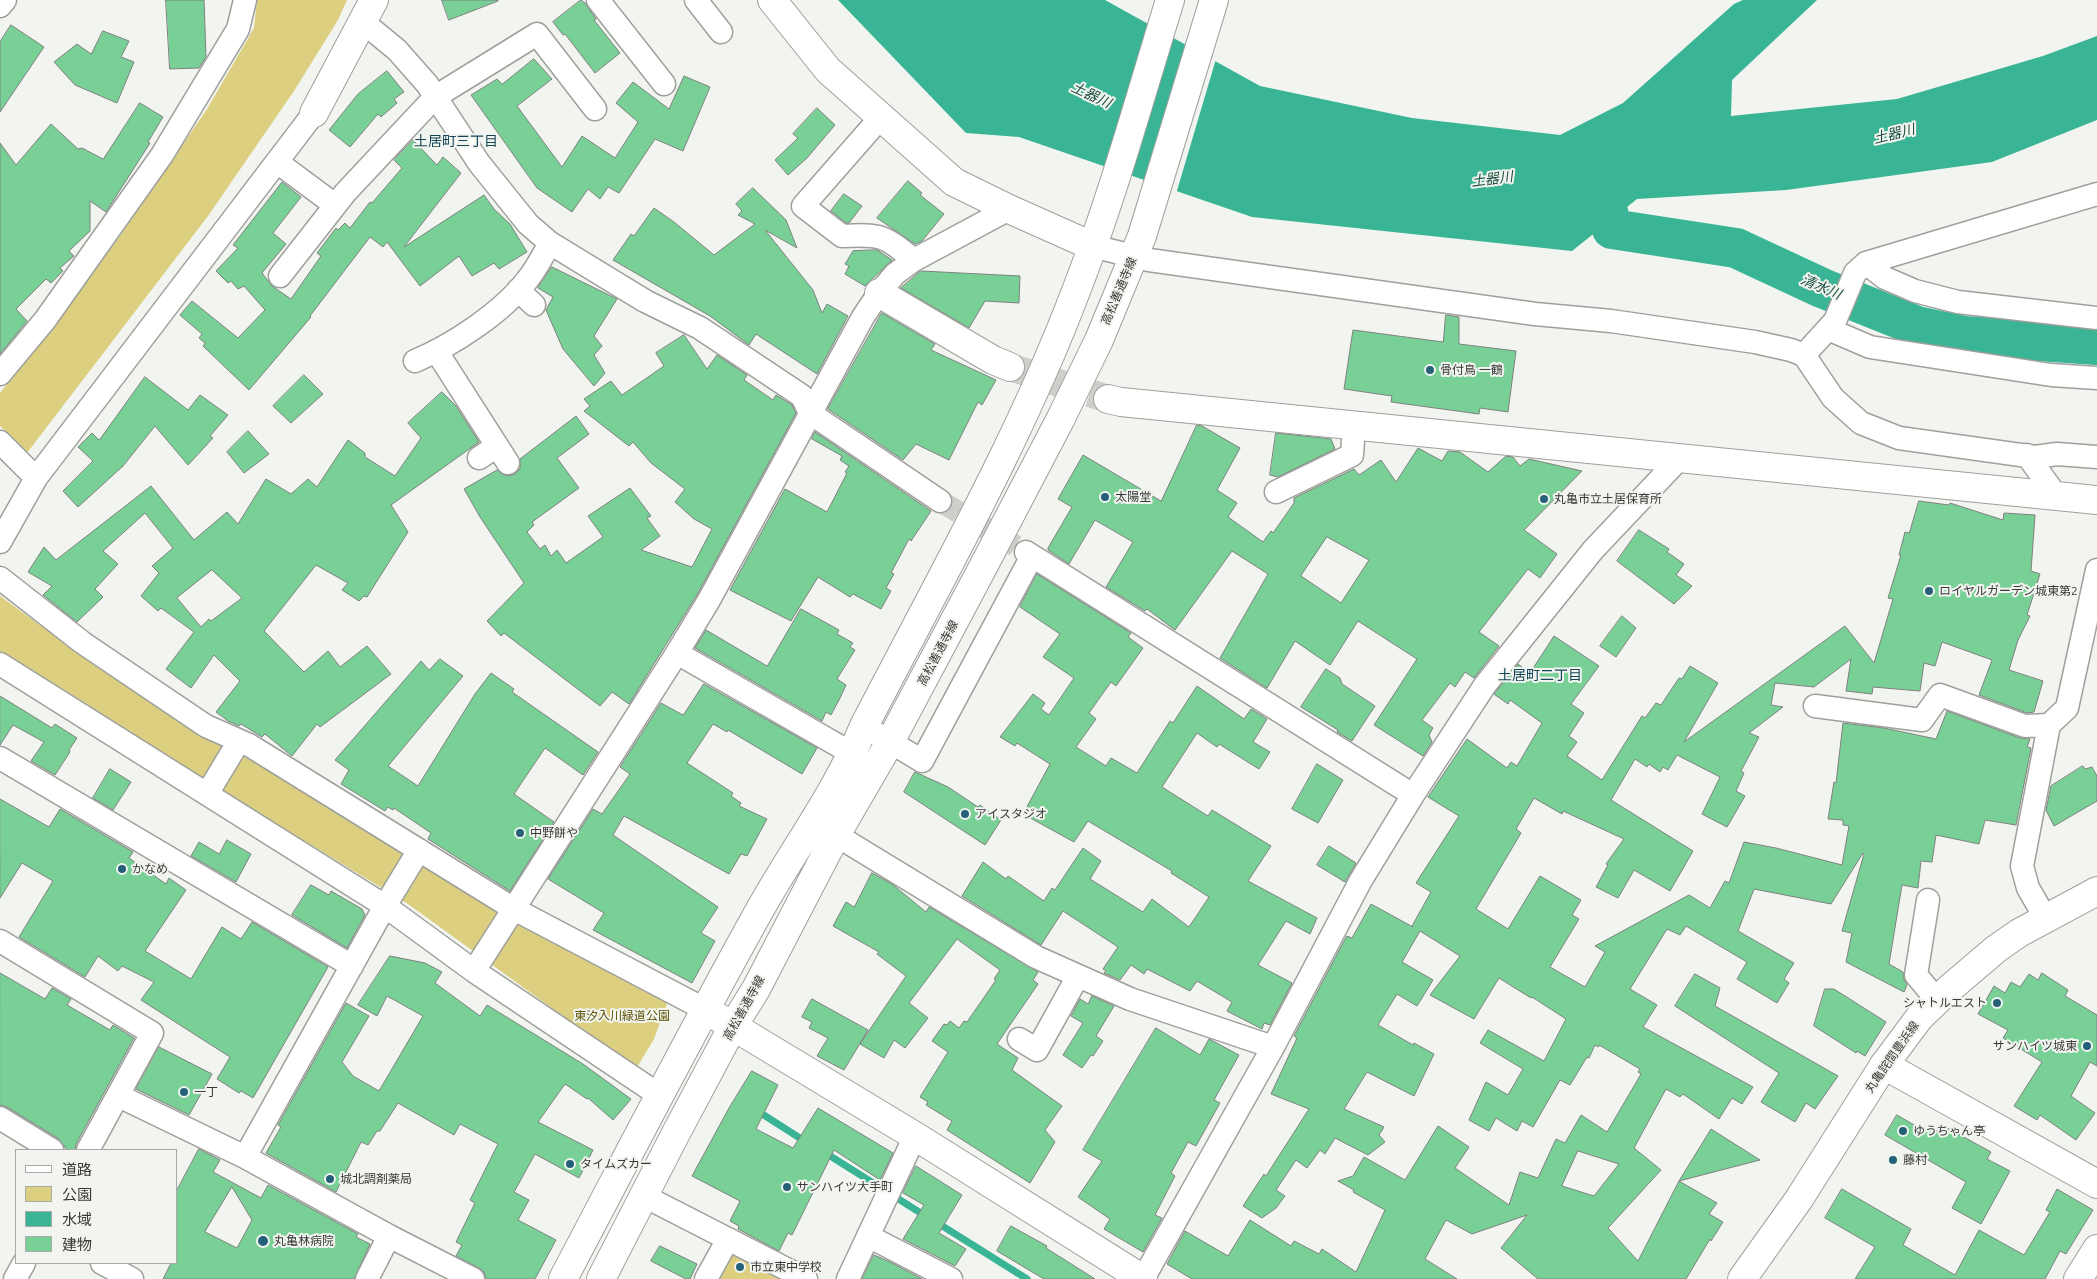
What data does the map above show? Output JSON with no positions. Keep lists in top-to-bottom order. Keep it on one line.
{"streets":{"main road":["高松善通寺線","丸亀詫間豊浜線"]},"districts":["土居町三丁目","土居町二丁目"],"water":["土器川","清水川"],"parks":["東汐入川緑道公園"],"places":["骨付鳥 一鶴","太陽堂","丸亀市立土居保育所","ロイヤルガーデン城東第2","アイスタジオ","中野餅や","かなめ","シャトルエスト","サンハイツ城東","一丁","ゆうちゃん亭","藤村","タイムズカー","城北調剤薬局","サンハイツ大手町","丸亀林病院","市立東中学校"],"legend":["道路","公園","水域","建物"]}
